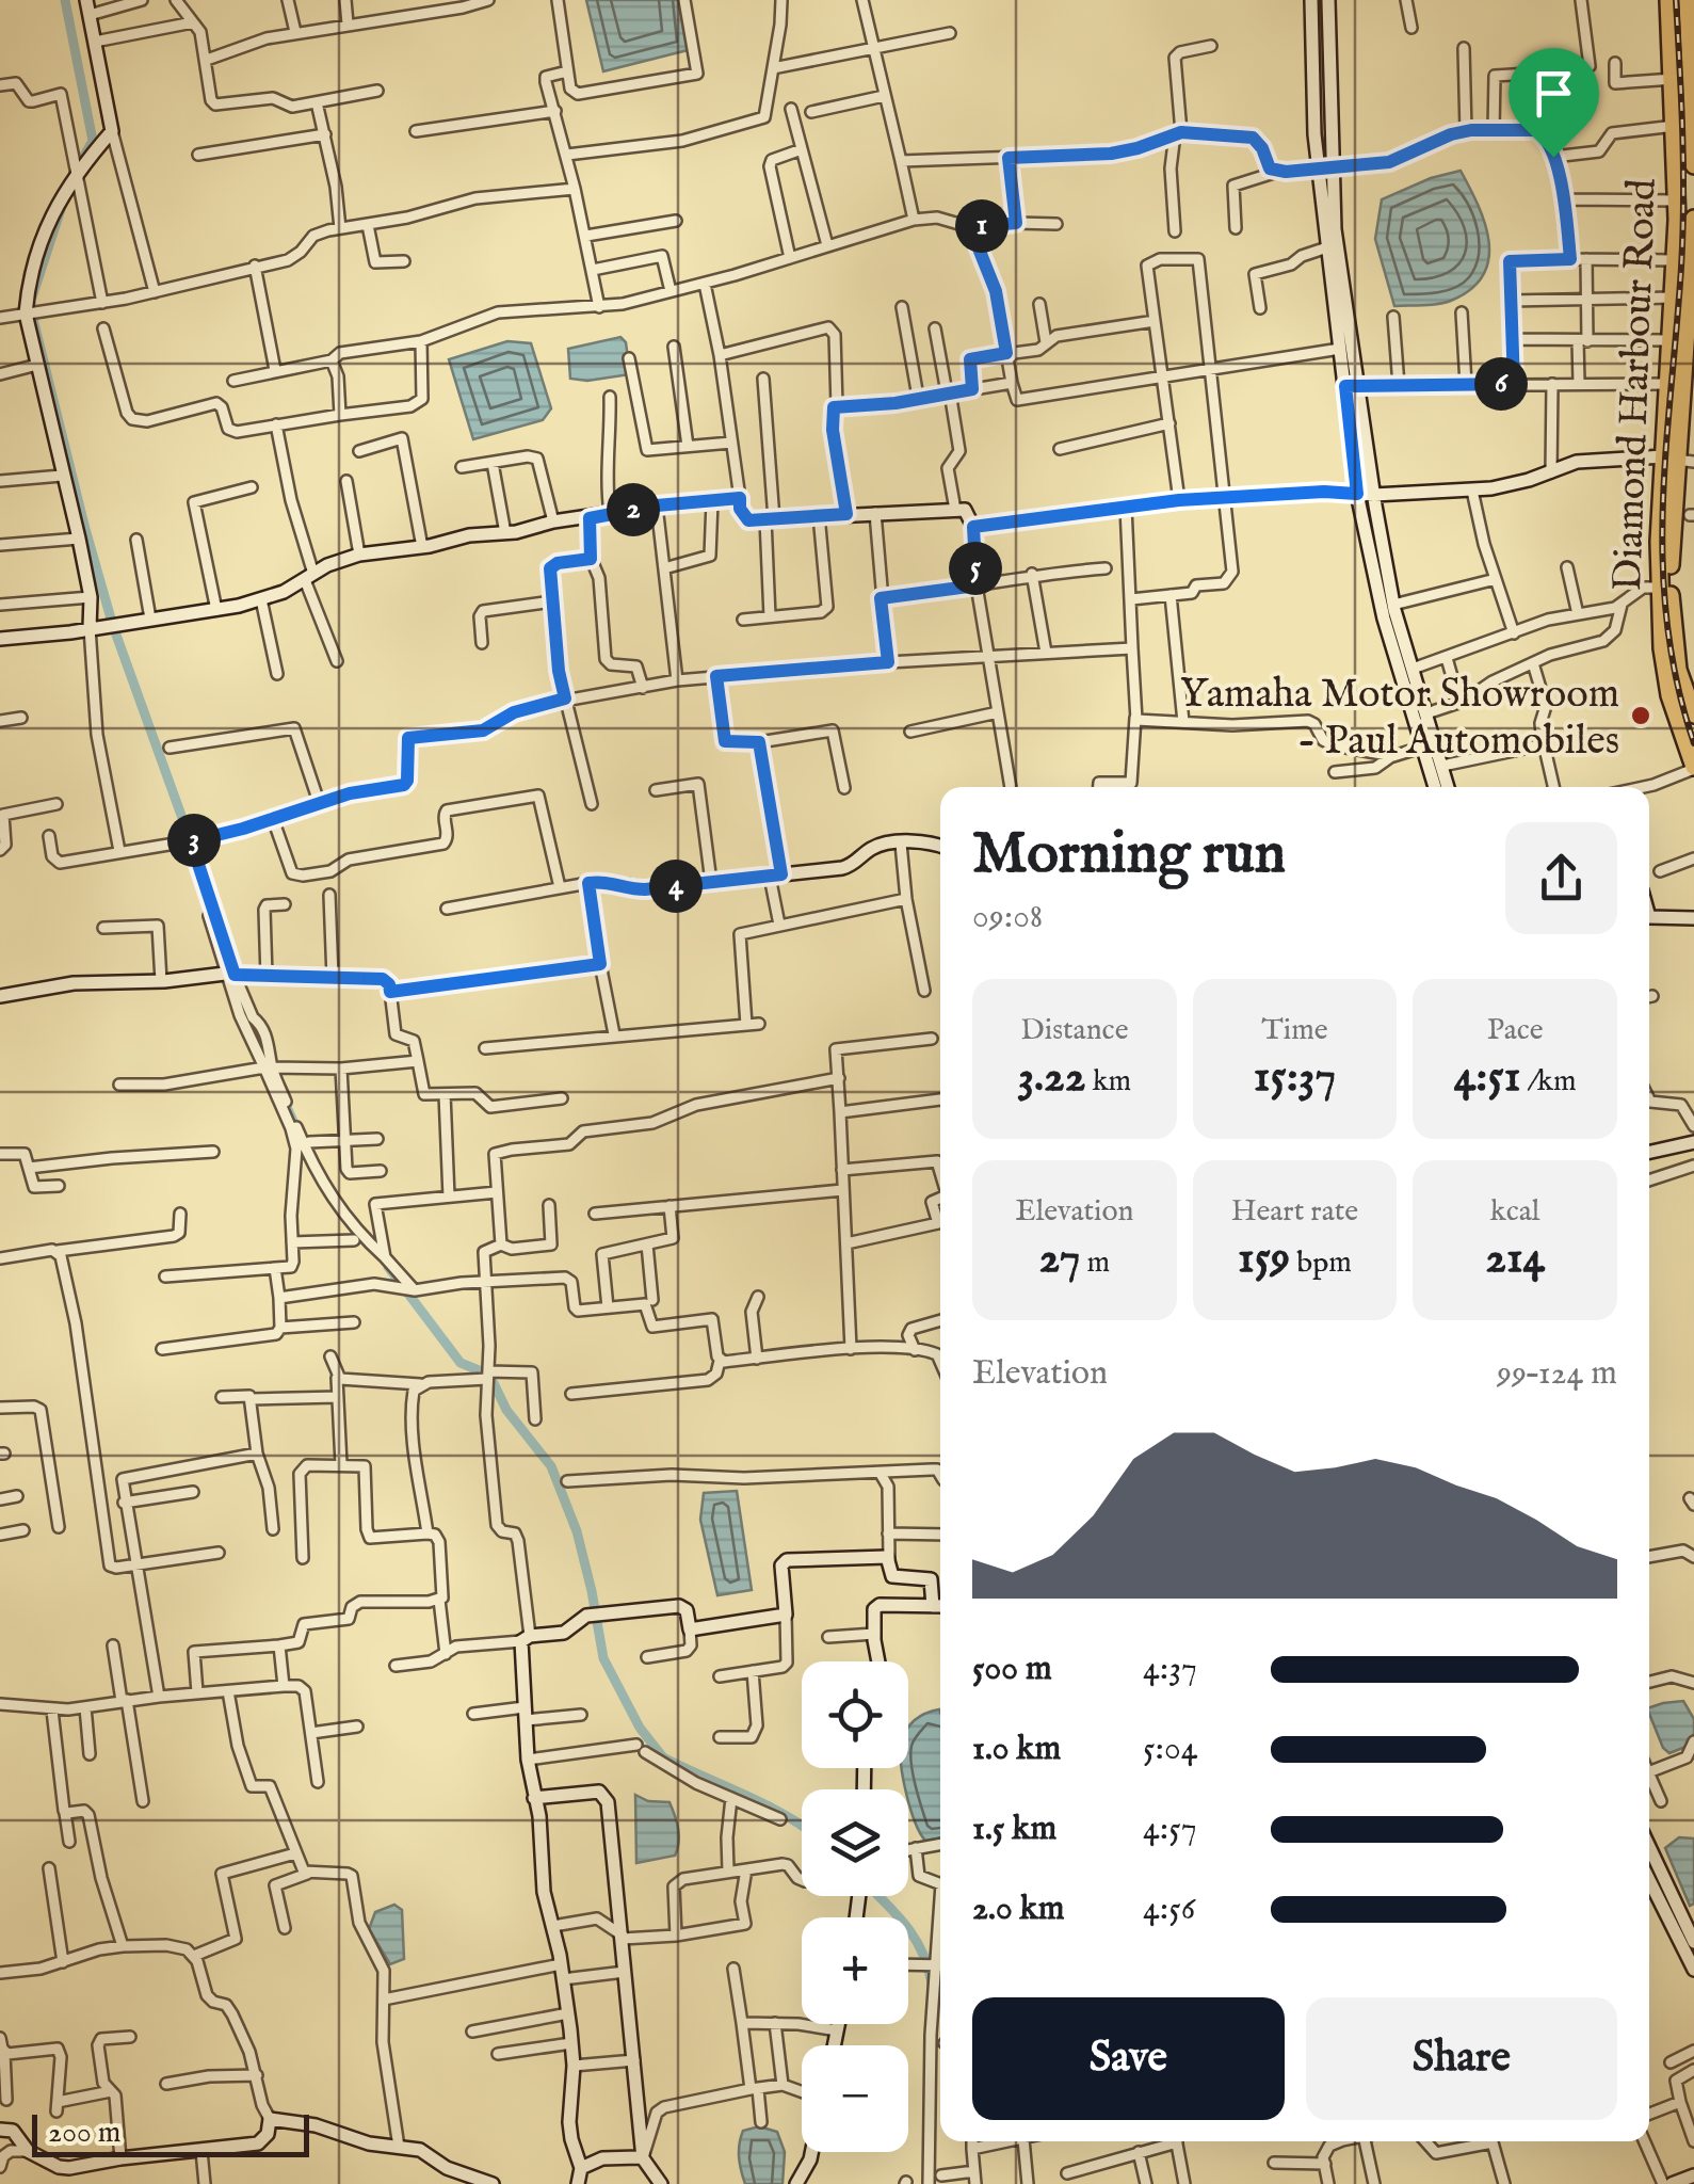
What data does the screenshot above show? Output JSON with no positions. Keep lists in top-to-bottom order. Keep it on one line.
{"streets":{"highway":["Diamond Harbour Road"]},"places":["Yamaha Motor Showroom - Paul Automobiles"],"scale_bar":"200 m","page":{"pins":["1","6","2","5","3","4"],"heading":["Morning run","09:08"],"stats":[["Distance","3.22 km"],["Time","15:37"],["Pace","4:51 /km"],["Elevation","27 m"],["Heart rate","159 bpm"],["kcal","214"]],"chart":["Elevation","99–124 m"],"list":[{"name":"500 m","note":"4:37"},{"name":"1.0 km","note":"5:04"},{"name":"1.5 km","note":"4:57"},{"name":"2.0 km","note":"4:56"}],"map_buttons":["+","−"],"buttons":["Save","Share"],"scale":"200 m"}}
